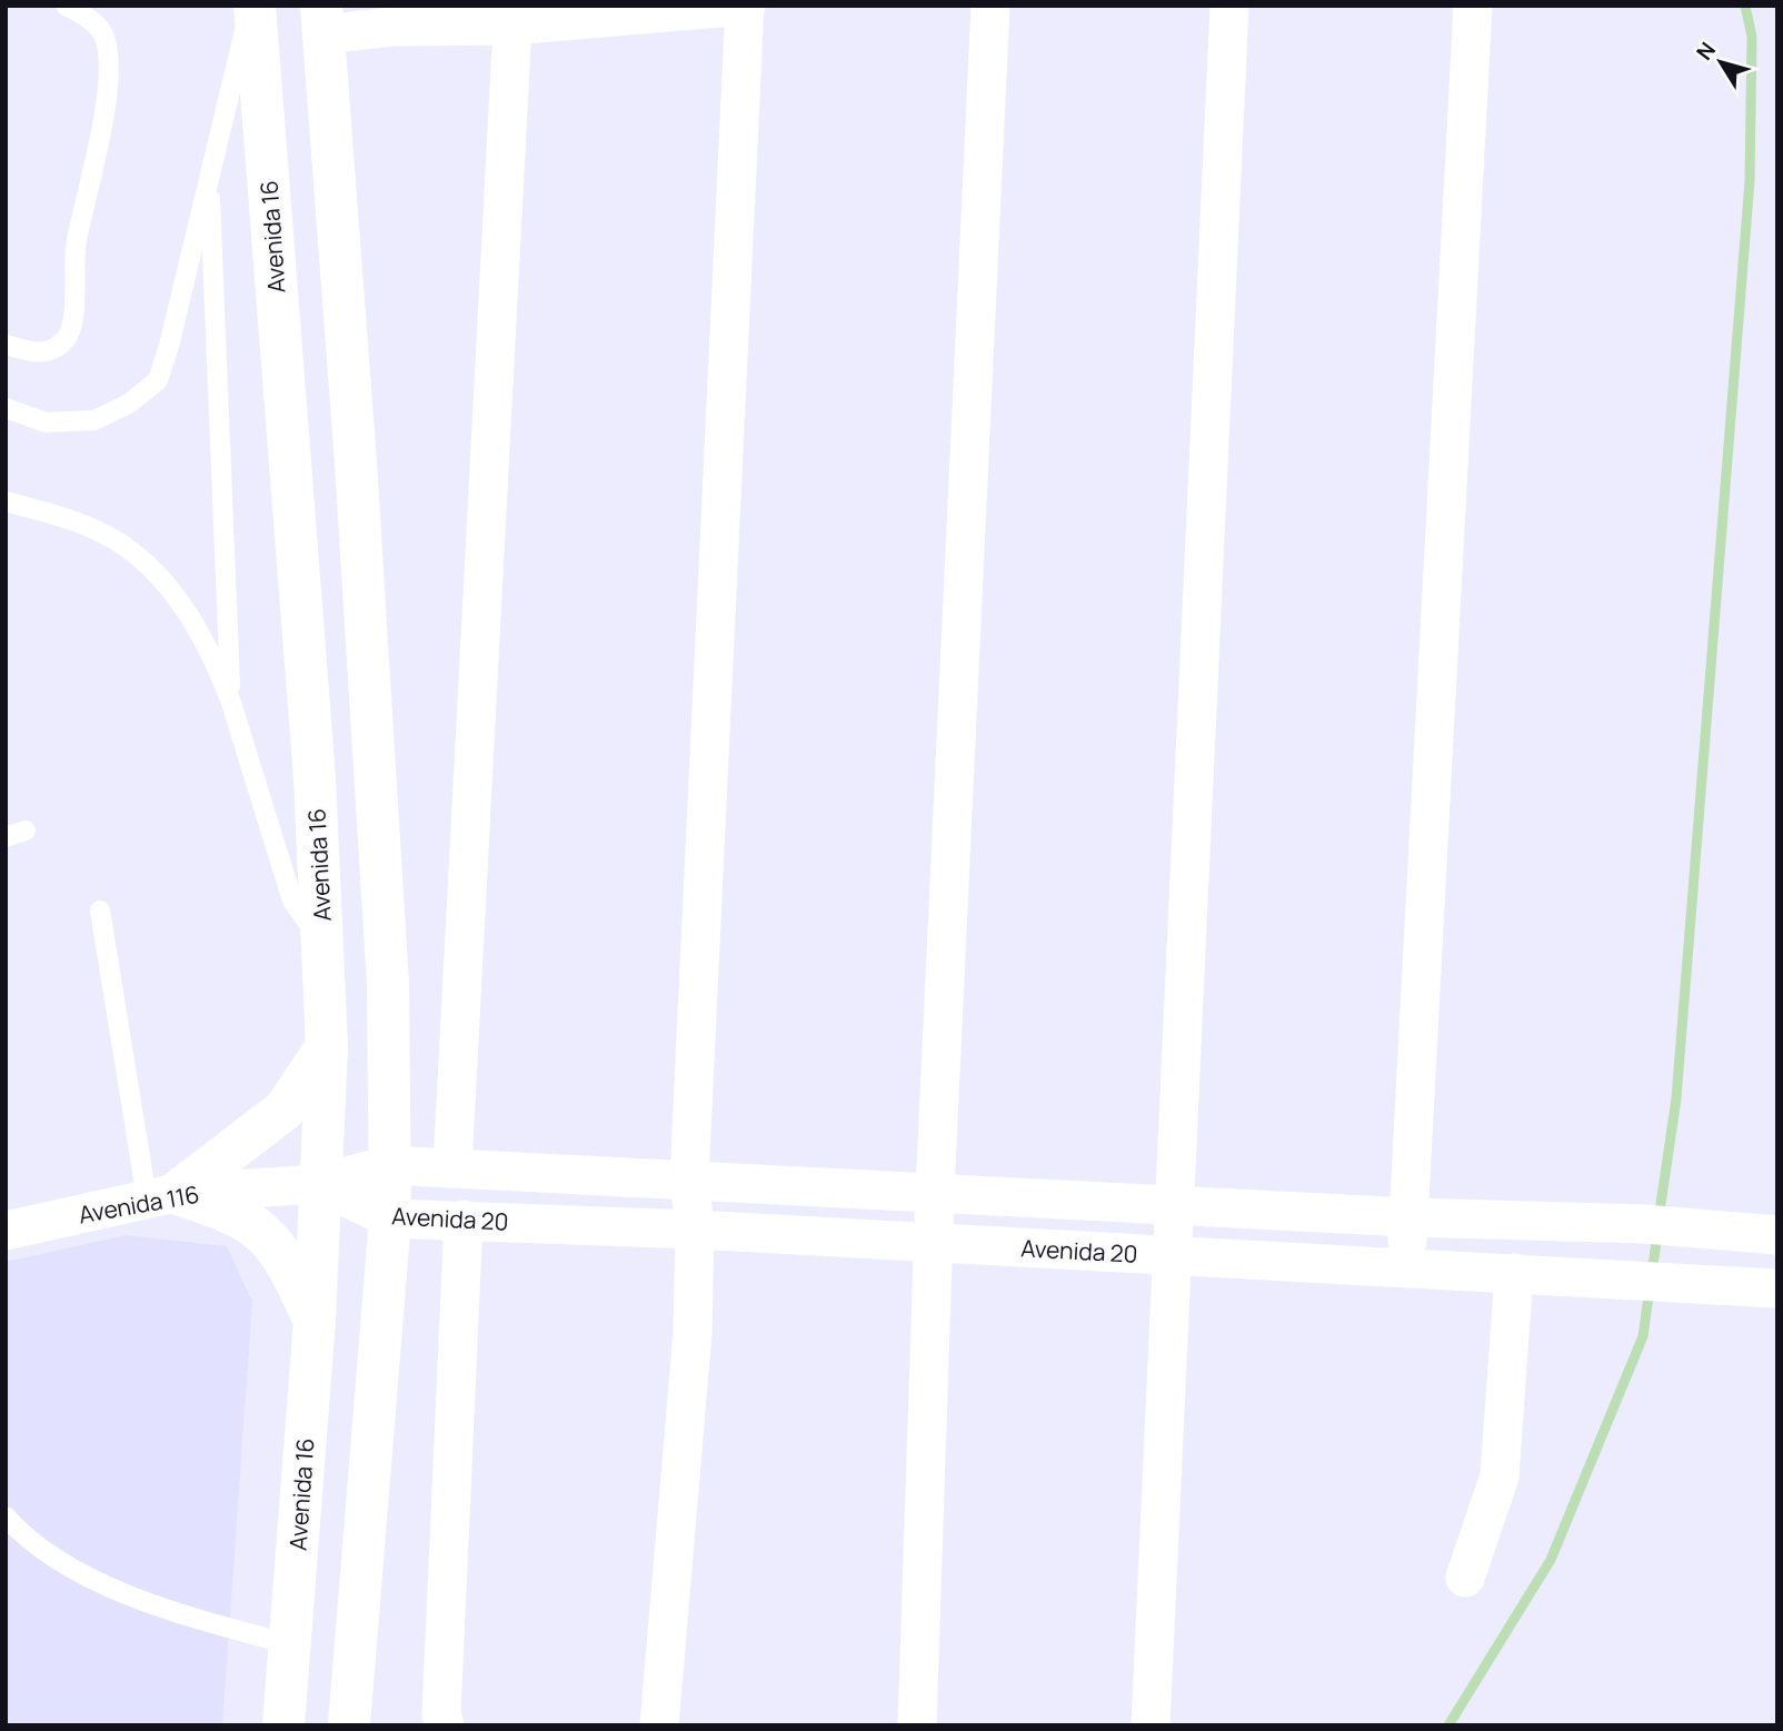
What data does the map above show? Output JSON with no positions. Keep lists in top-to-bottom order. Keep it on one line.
{"streets":{"highway":["Avenida 16"],"street":["Avenida 116","Avenida 20"]},"crossings":[["Avenida 16","Avenida 116"],["Avenida 16","Avenida 20"],["Avenida 116","Avenida 20"]],"north":"top left"}
